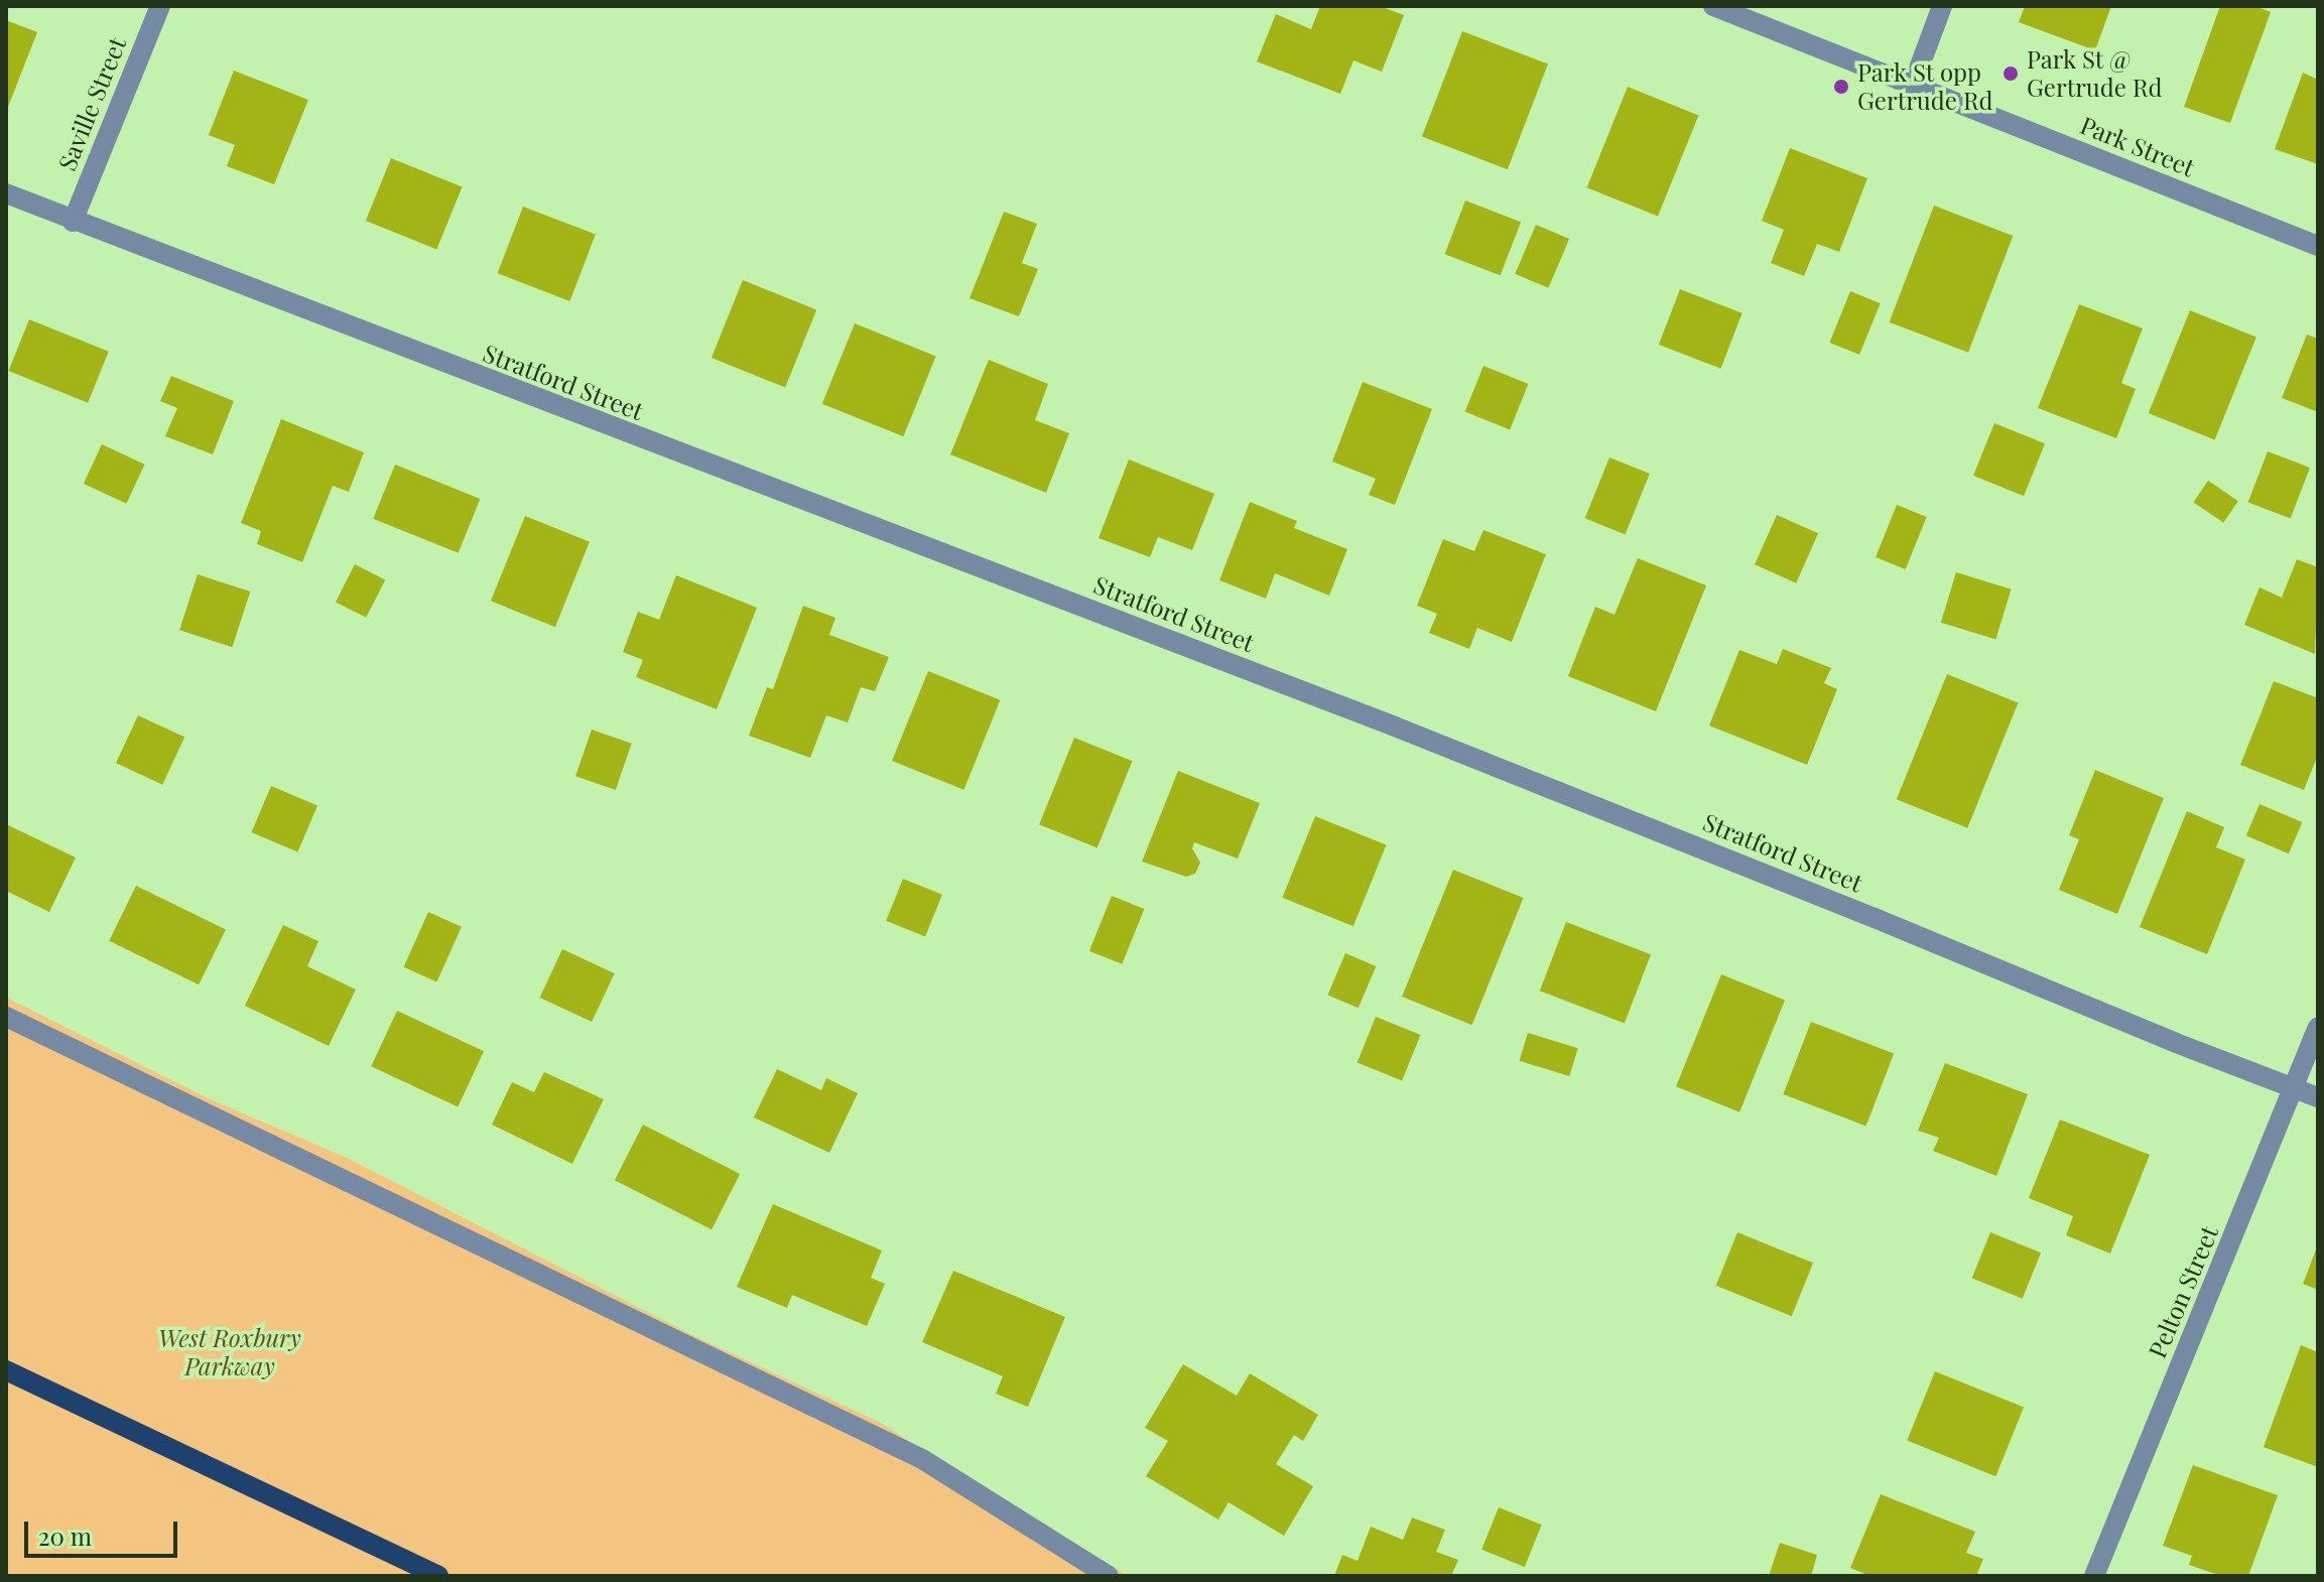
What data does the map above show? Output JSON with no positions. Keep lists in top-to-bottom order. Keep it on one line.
{"streets":{"street":["Saville Street","Park Street","Stratford Street","Pelton Street"]},"crossings":[["Saville Street","Stratford Street"],["Stratford Street","Pelton Street"]],"parks":["West Roxbury Parkway"],"places":["Park St @ Gertrude Rd","Park St opp Gertrude Rd"],"scale_bar":"20 m"}
